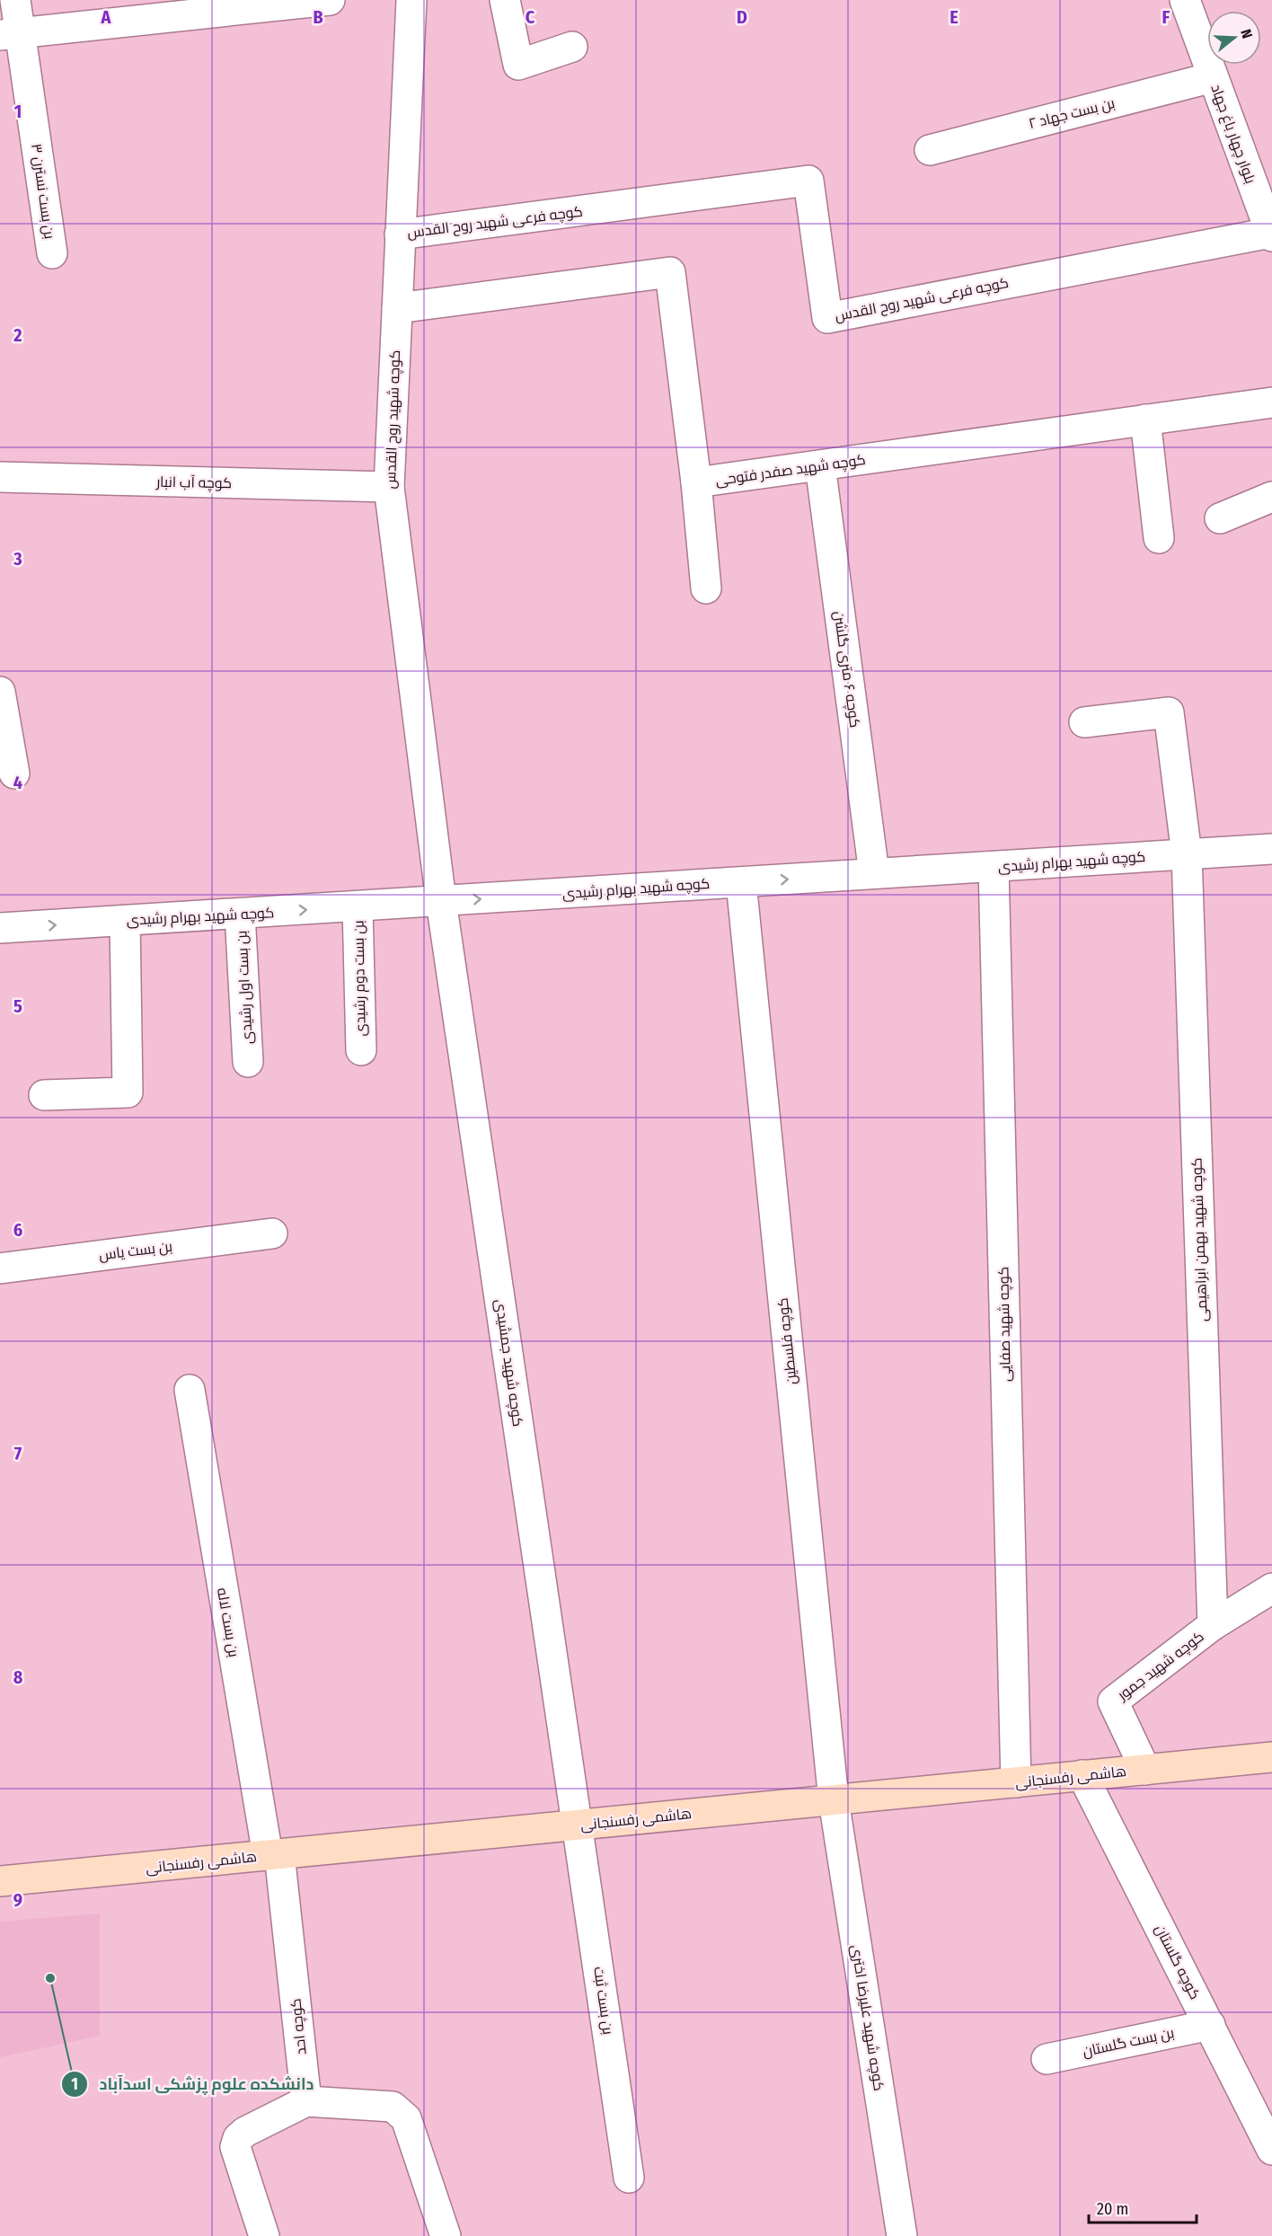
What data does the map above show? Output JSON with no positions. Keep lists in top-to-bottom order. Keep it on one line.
{"streets":{"main road":["هاشمی رفسنجانی"],"street":["بن بست جهاد ۲","بلوار چهار باغ جهاد","بن بست نسترن ۳","کوچه فرعی شهید روح القدس","کوچه شهید روح القدس","کوچه شهید صفدر فتوحی","کوچه آب انبار","کوچه ۶ متری گلشن","کوچه شهید بهرام رشیدی","بن بست دوم رشیدی","بن بست اول رشیدی","کوچه شهید بهمن ابراهیمی","بن بست یاس","کوچه شهید صفایی","کوچه فلسطین","کوچه شهید جمشیدی","بن بست لاله","کوچه شهید جمور","کوچه گلستان","بن بست ثبت","کوچه شهید علیرضا اختری","کوچه احد","بن بست گلستان"]},"crossings":[["بن بست جهاد ۲","بلوار چهار باغ جهاد"],["بلوار چهار باغ جهاد","کوچه فرعی شهید روح القدس"],["کوچه فرعی شهید روح القدس","کوچه شهید روح القدس"],["کوچه شهید روح القدس","کوچه شهید صفدر فتوحی"],["کوچه شهید روح القدس","کوچه آب انبار"],["کوچه شهید روح القدس","کوچه شهید بهرام رشیدی"],["کوچه شهید روح القدس","کوچه شهید جمشیدی"],["کوچه شهید صفدر فتوحی","کوچه ۶ متری گلشن"],["کوچه ۶ متری گلشن","کوچه شهید بهرام رشیدی"],["کوچه شهید بهرام رشیدی","بن بست دوم رشیدی"],["کوچه شهید بهرام رشیدی","بن بست اول رشیدی"],["کوچه شهید بهرام رشیدی","کوچه شهید بهمن ابراهیمی"],["کوچه شهید بهرام رشیدی","کوچه شهید صفایی"],["کوچه شهید بهرام رشیدی","کوچه فلسطین"],["کوچه شهید بهرام رشیدی","کوچه شهید جمشیدی"],["کوچه شهید بهمن ابراهیمی","کوچه شهید جمور"],["کوچه شهید صفایی","هاشمی رفسنجانی"],["کوچه فلسطین","هاشمی رفسنجانی"],["کوچه فلسطین","کوچه شهید علیرضا اختری"],["کوچه شهید جمشیدی","هاشمی رفسنجانی"],["کوچه شهید جمشیدی","بن بست ثبت"],["بن بست لاله","هاشمی رفسنجانی"],["بن بست لاله","کوچه احد"],["کوچه شهید جمور","هاشمی رفسنجانی"],["هاشمی رفسنجانی","کوچه گلستان"],["هاشمی رفسنجانی","بن بست ثبت"],["هاشمی رفسنجانی","کوچه شهید علیرضا اختری"],["هاشمی رفسنجانی","کوچه احد"],["کوچه گلستان","بن بست گلستان"]],"one_way":["کوچه شهید بهرام رشیدی"],"places":["دانشکده علوم پزشکی اسدآباد"],"scale_bar":"20 m","north":"right","grid":{"columns":["A","B","C","D","E","F"],"rows":["1","2","3","4","5","6","7","8","9"]}}
